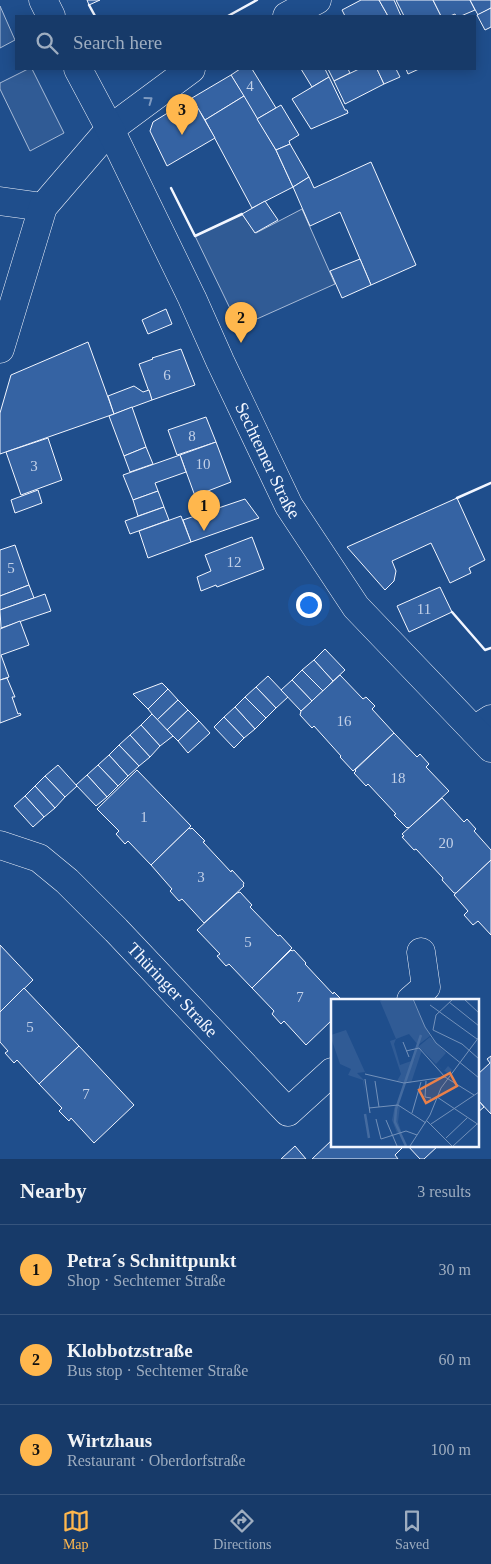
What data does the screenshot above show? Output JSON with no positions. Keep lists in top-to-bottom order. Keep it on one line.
{"streets":{"street":["Sechtemer Straße","Thüringer Straße"]},"house_numbers":["4","6","8","10","3","12","5","11","16","18","1","20","3","5","7","5","7"],"page":{"search":"Search here","pins":["3","2","1"],"heading":["Nearby","3 results"],"list":[{"mark":"1","name":"Petra´s Schnittpunkt","note":"Shop · Sechtemer Straße","value":"30 m"},{"mark":"2","name":"Klobbotzstraße","note":"Bus stop · Sechtemer Straße","value":"60 m"},{"mark":"3","name":"Wirtzhaus","note":"Restaurant · Oberdorfstraße","value":"100 m"}],"nav":["Map","Directions","Saved"]}}
